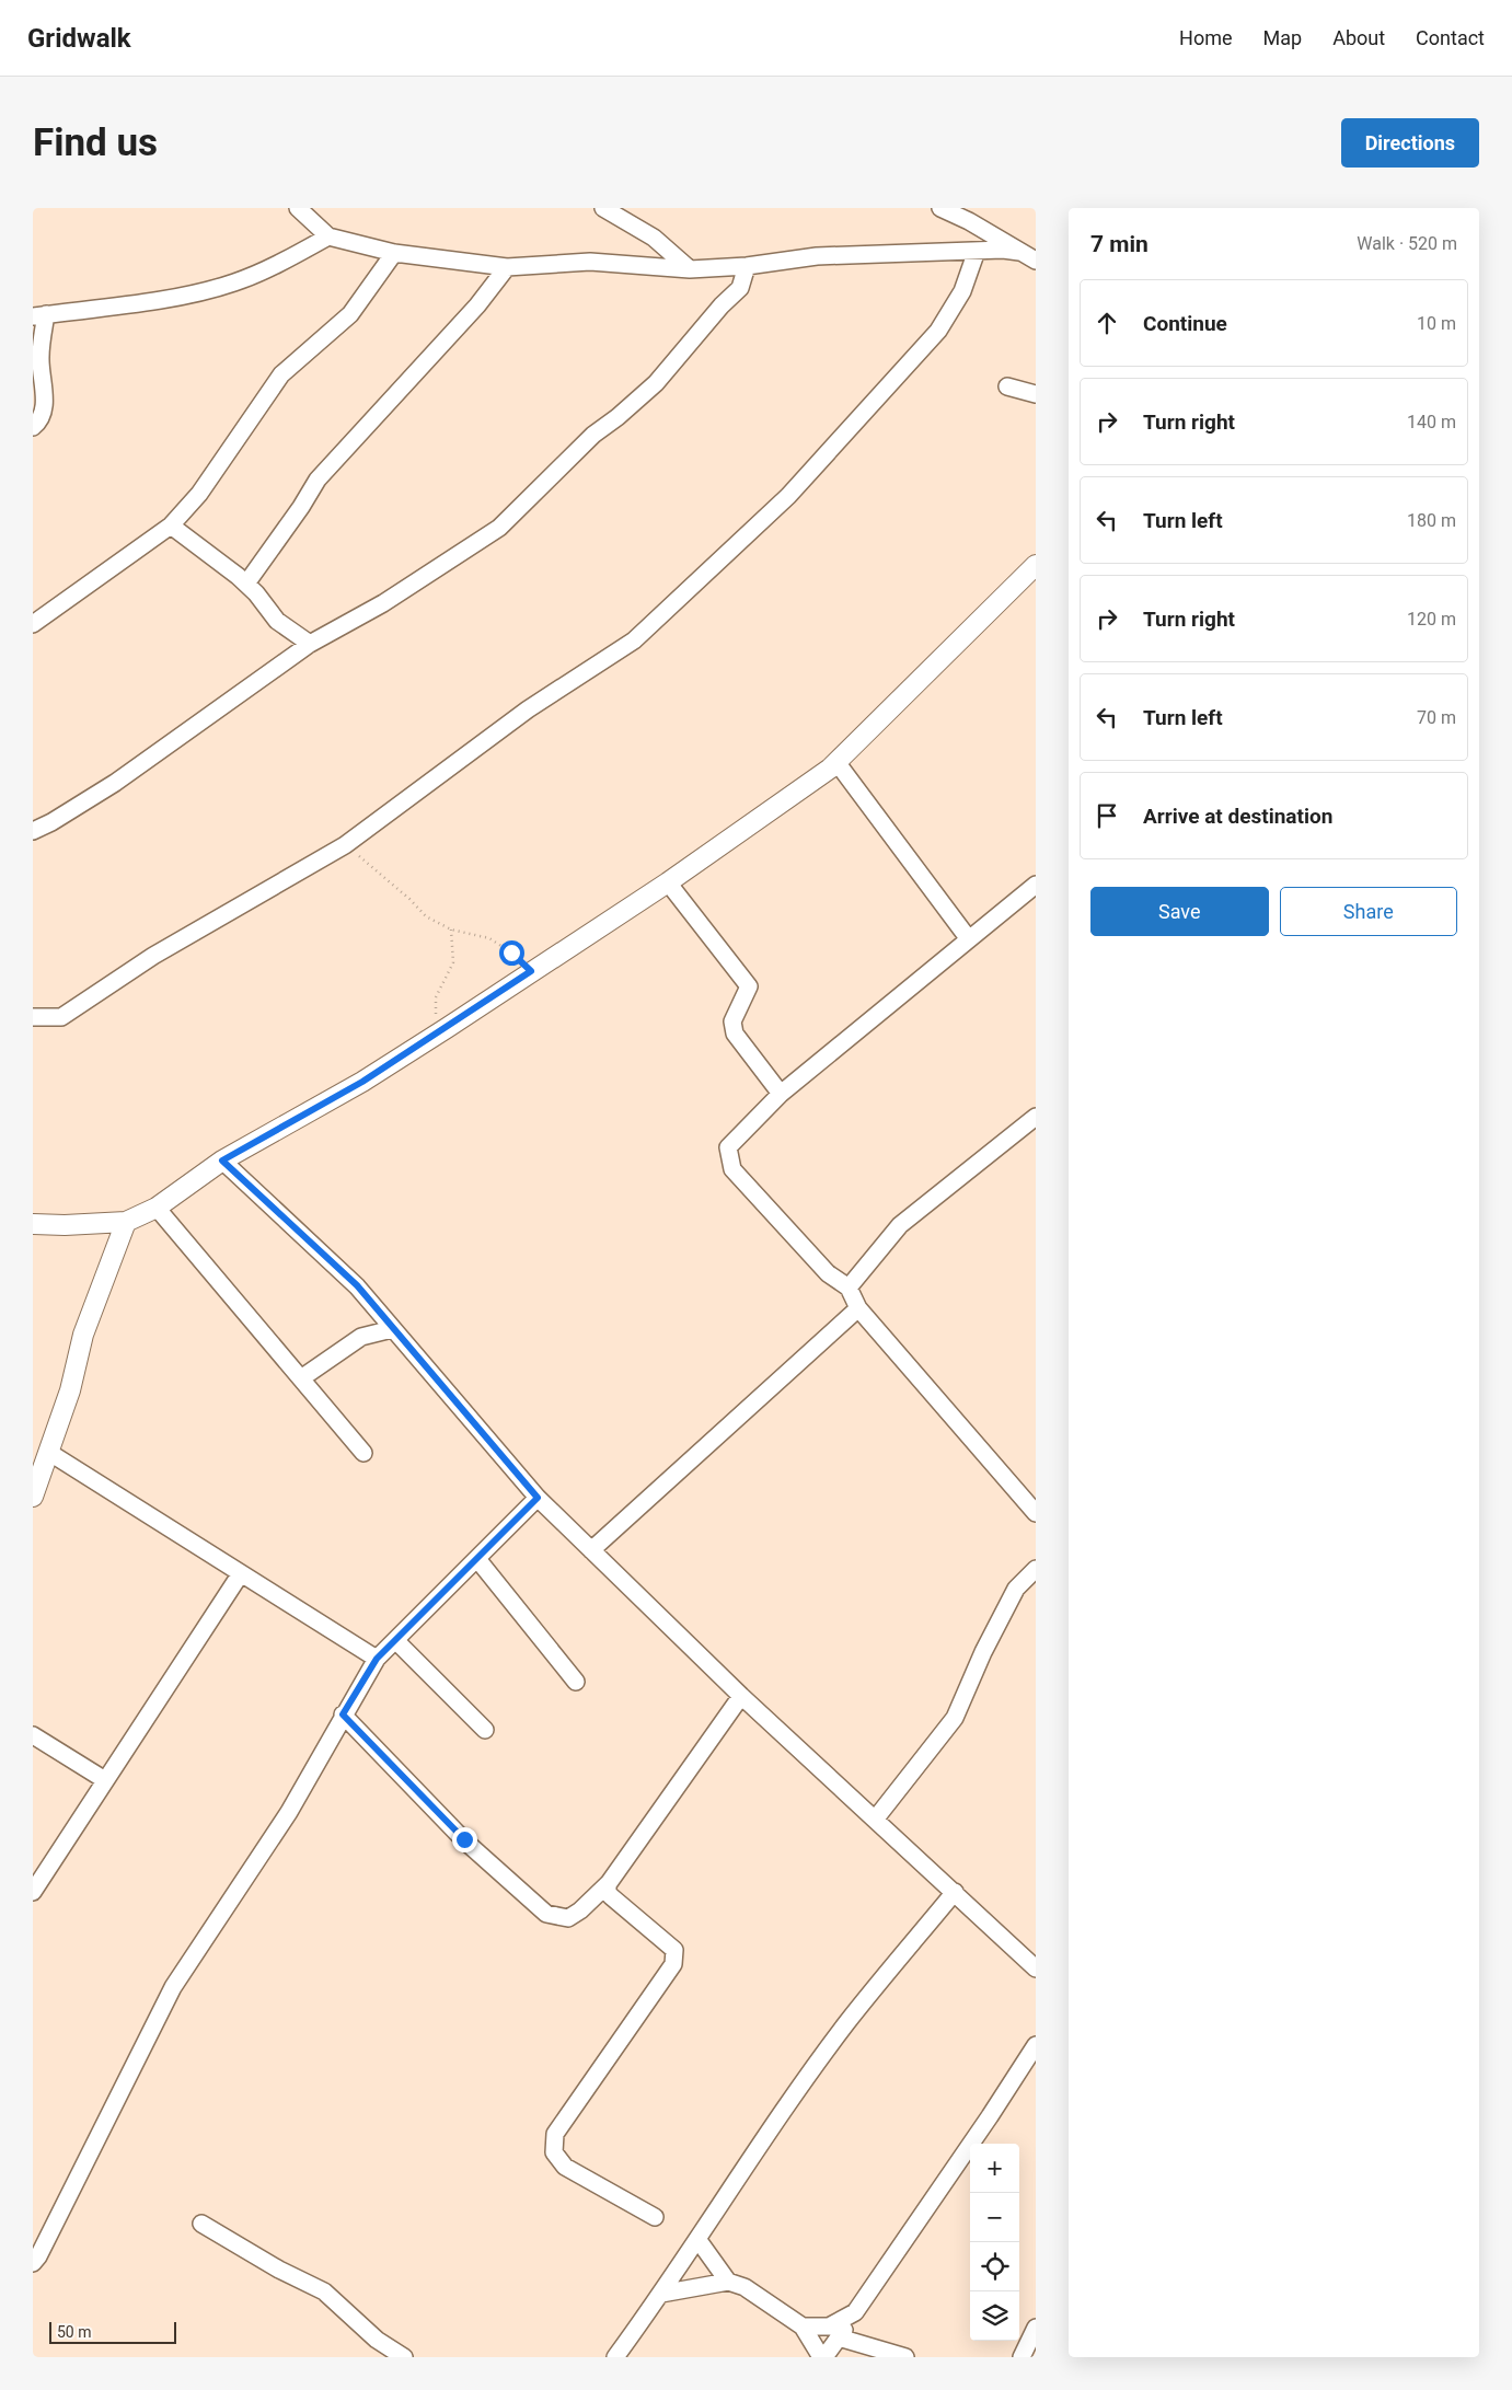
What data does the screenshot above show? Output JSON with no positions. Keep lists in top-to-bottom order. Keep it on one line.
{"scale_bar":"50 m","page":{"header":"Gridwalk","nav":["Home","Map","About","Contact"],"buttons":["Directions",["Save","Share"]],"title":"Find us","heading":["7 min","Walk · 520 m"],"list":[["Continue","10 m"],["Turn right","140 m"],["Turn left","180 m"],["Turn right","120 m"],["Turn left","70 m"],"Arrive at destination"],"map_buttons":["+","−"],"scale":"50 m"}}
